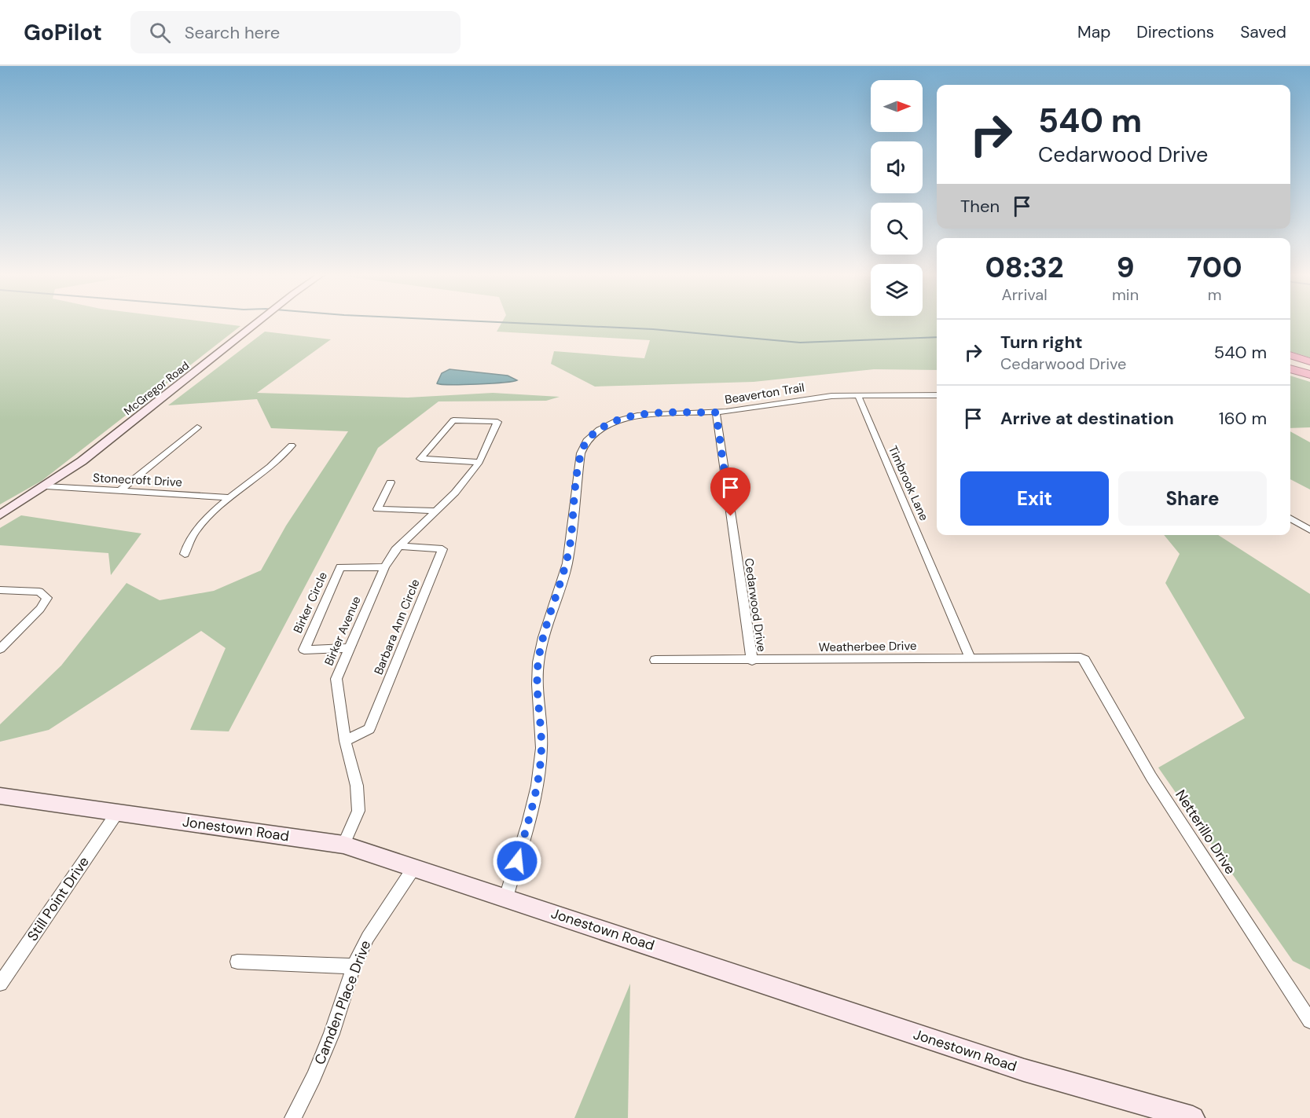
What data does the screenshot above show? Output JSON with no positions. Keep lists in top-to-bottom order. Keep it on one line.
{"streets":{"main road":["McGregor Road","Jonestown Road"],"street":["Beaverton Trail","Stonecroft Drive","Timbrook Lane","Birker Circle","Cedarwood Drive","Barbara Ann Circle","Birker Avenue","Weatherbee Drive","Netterillo Drive","Still Point Drive","Camden Place Drive"]},"crossings":[["McGregor Road","Stonecroft Drive"],["Beaverton Trail","Timbrook Lane"],["Beaverton Trail","Cedarwood Drive"],["Beaverton Trail","Jonestown Road"],["Timbrook Lane","Weatherbee Drive"],["Birker Circle","Birker Avenue"],["Cedarwood Drive","Weatherbee Drive"],["Barbara Ann Circle","Birker Avenue"],["Birker Avenue","Jonestown Road"],["Weatherbee Drive","Netterillo Drive"],["Jonestown Road","Still Point Drive"],["Jonestown Road","Camden Place Drive"]],"north":"right","page":{"header":"GoPilot","search":"Search here","nav":["Map","Directions","Saved"],"turn":["540 m","Cedarwood Drive"],"then":"Then","eta":["08:32","Arrival","9","min","700","m"],"list":[{"name":"Turn right","note":"Cedarwood Drive","value":"540 m"},{"name":"Arrive at destination","value":"160 m"}],"buttons":["Exit","Share"]}}
